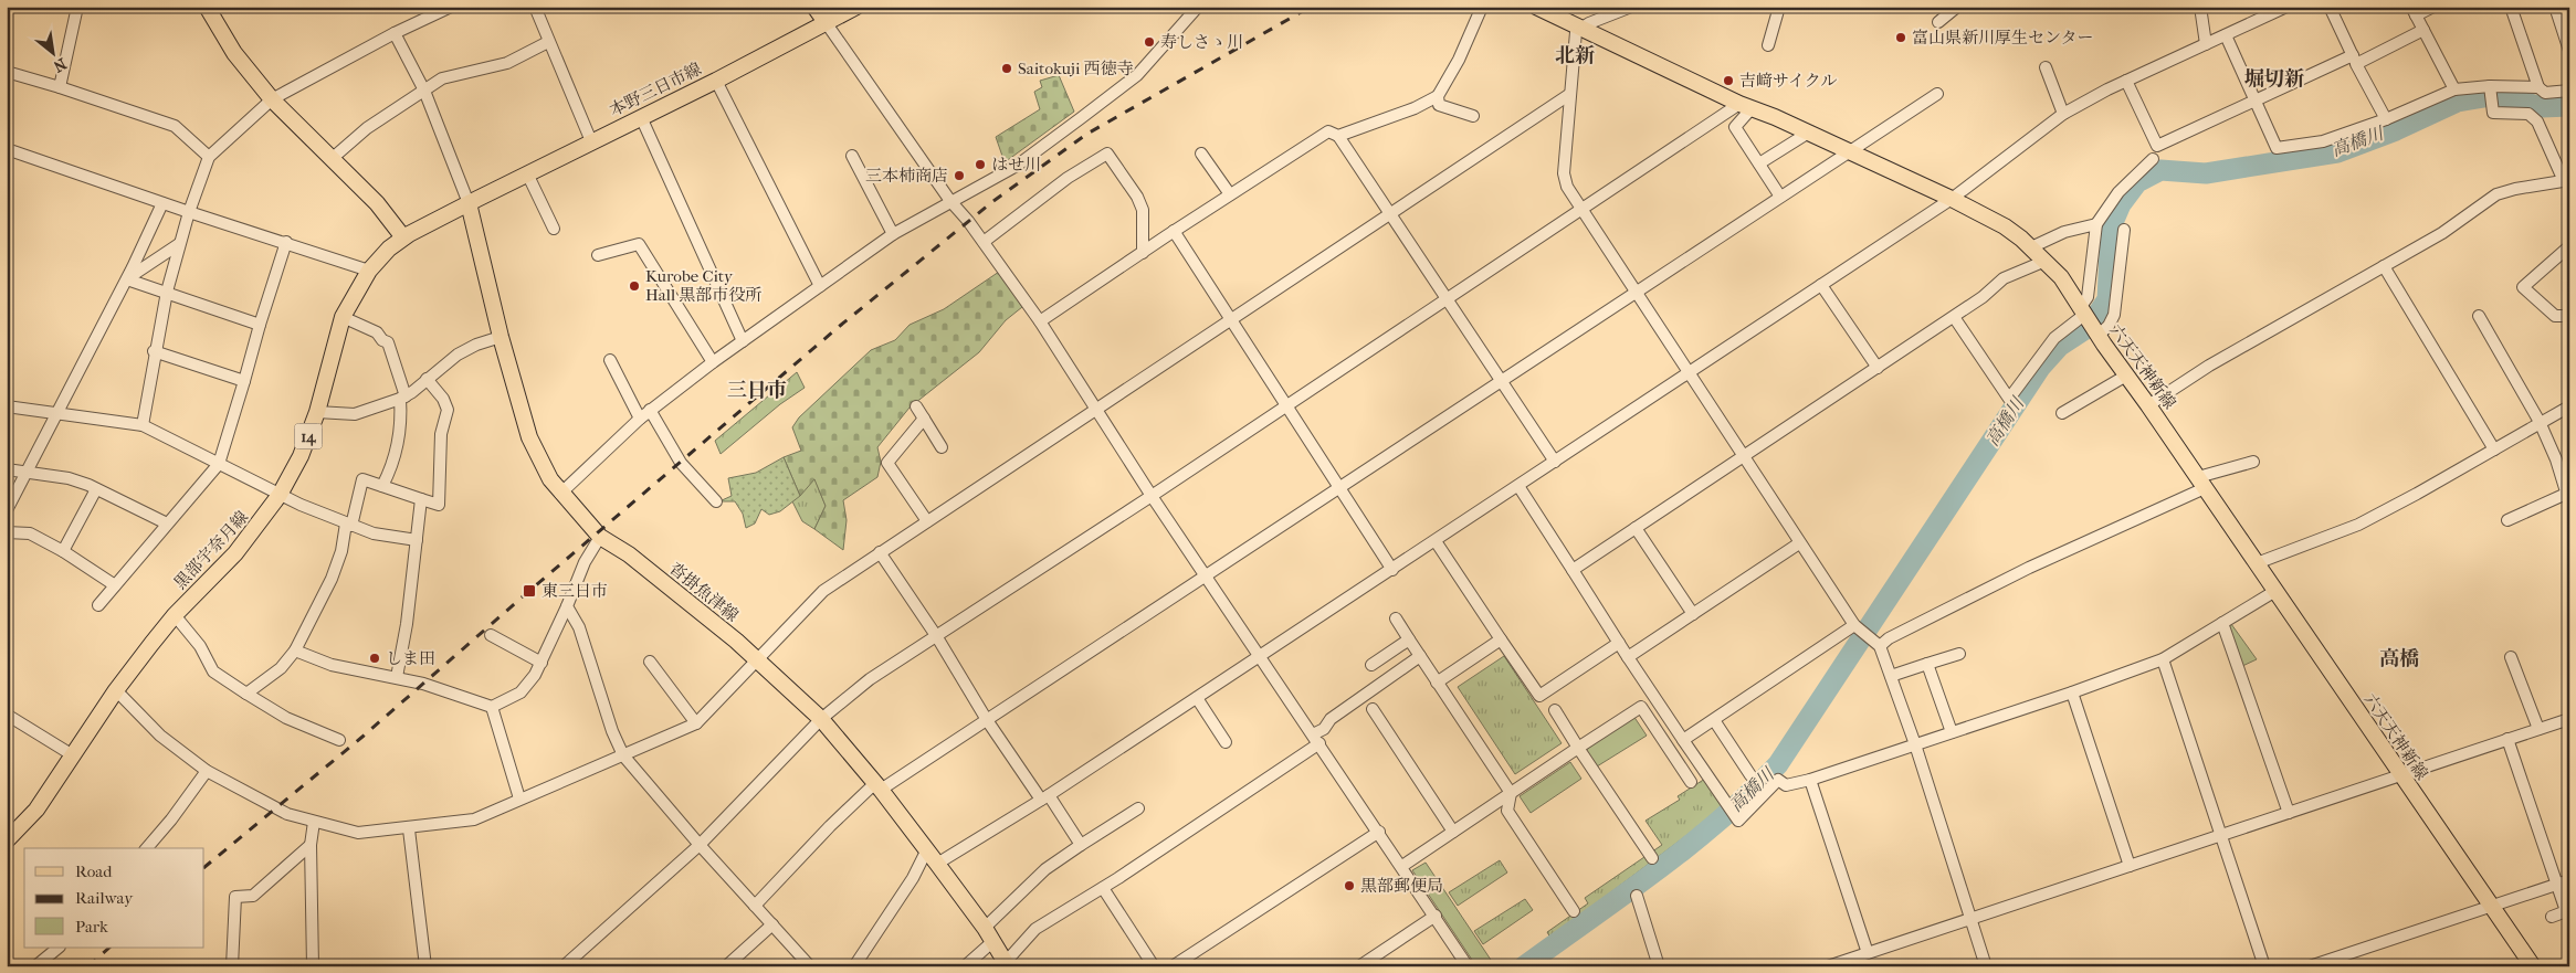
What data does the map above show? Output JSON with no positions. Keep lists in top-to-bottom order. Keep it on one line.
{"streets":{"main road":["本野三日市線","六天天神新線","14","黒部宇奈月線","沓掛魚津線"]},"crossings":[["本野三日市線","黒部宇奈月線"],["本野三日市線","沓掛魚津線"],["黒部宇奈月線","沓掛魚津線"]],"districts":["北新","堀切新","三日市","高橋"],"water":["高橋川"],"places":{"other":["富山県新川厚生センター","寿しさゝ川","Saitokuji 西徳寺","吉﨑サイクル","はせ川","三本柿商店","Kurobe City Hall 黒部市役所","しま田","黒部郵便局"],"transit":["東三日市"]},"legend":["Road","Railway","Park"],"north":"bottom right"}
